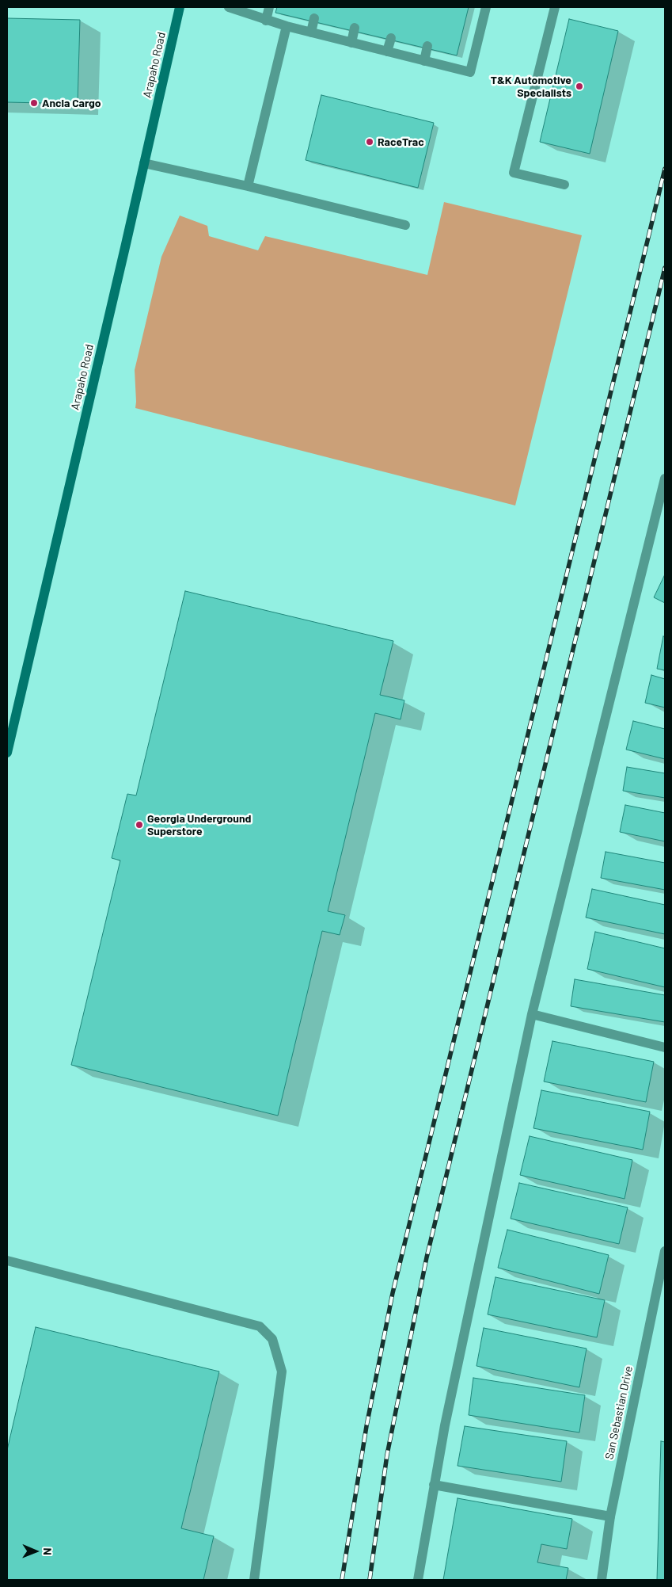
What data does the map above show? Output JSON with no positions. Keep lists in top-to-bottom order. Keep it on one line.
{"streets":{"main road":["Arapaho Road"],"street":["San Sebastian Drive"]},"places":["T&K Automotive Specialists","Ancla Cargo","RaceTrac","Georgia Underground Superstore"],"north":"right"}
